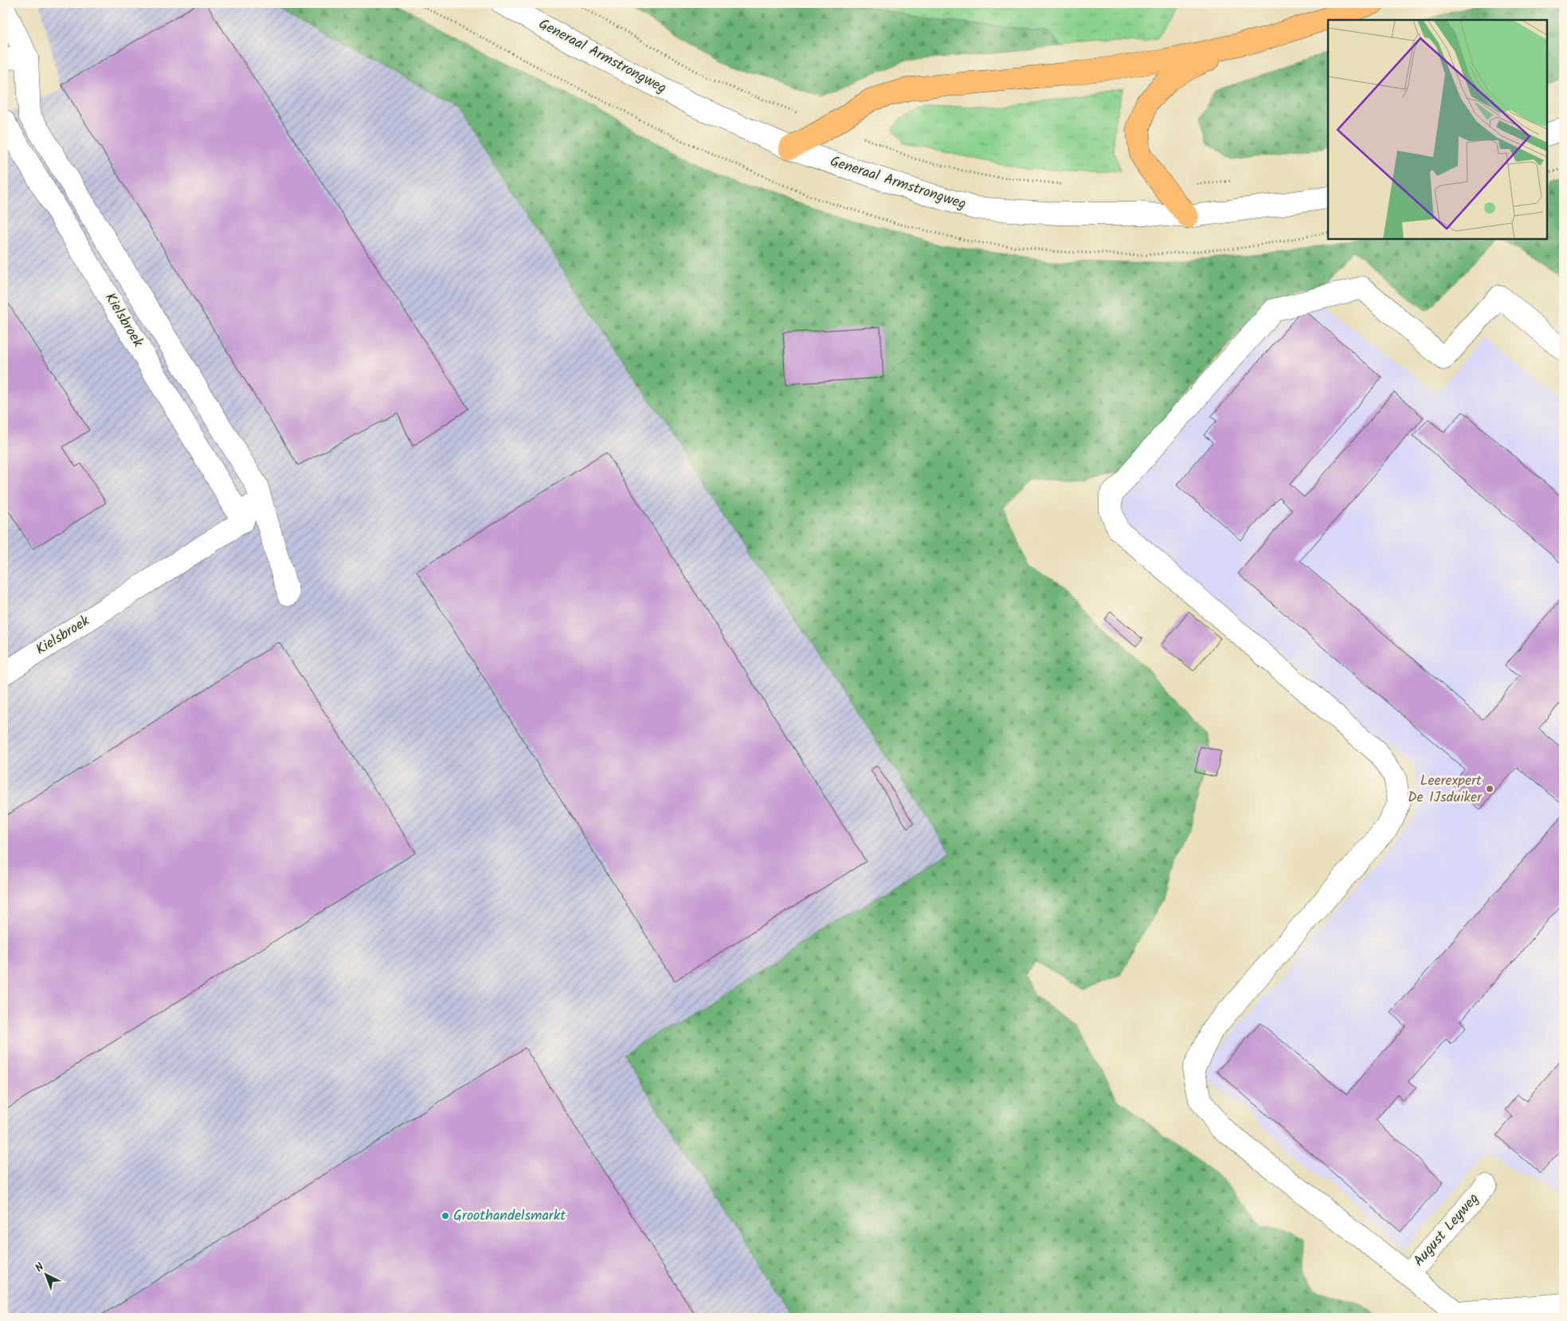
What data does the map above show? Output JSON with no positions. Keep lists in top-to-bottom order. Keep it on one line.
{"streets":{"street":["Generaal Armstrongweg","Kielsbroek","August Leyweg"]},"places":["Leerexpert De IJsduiker","Groothandelsmarkt"],"north":"top left"}
